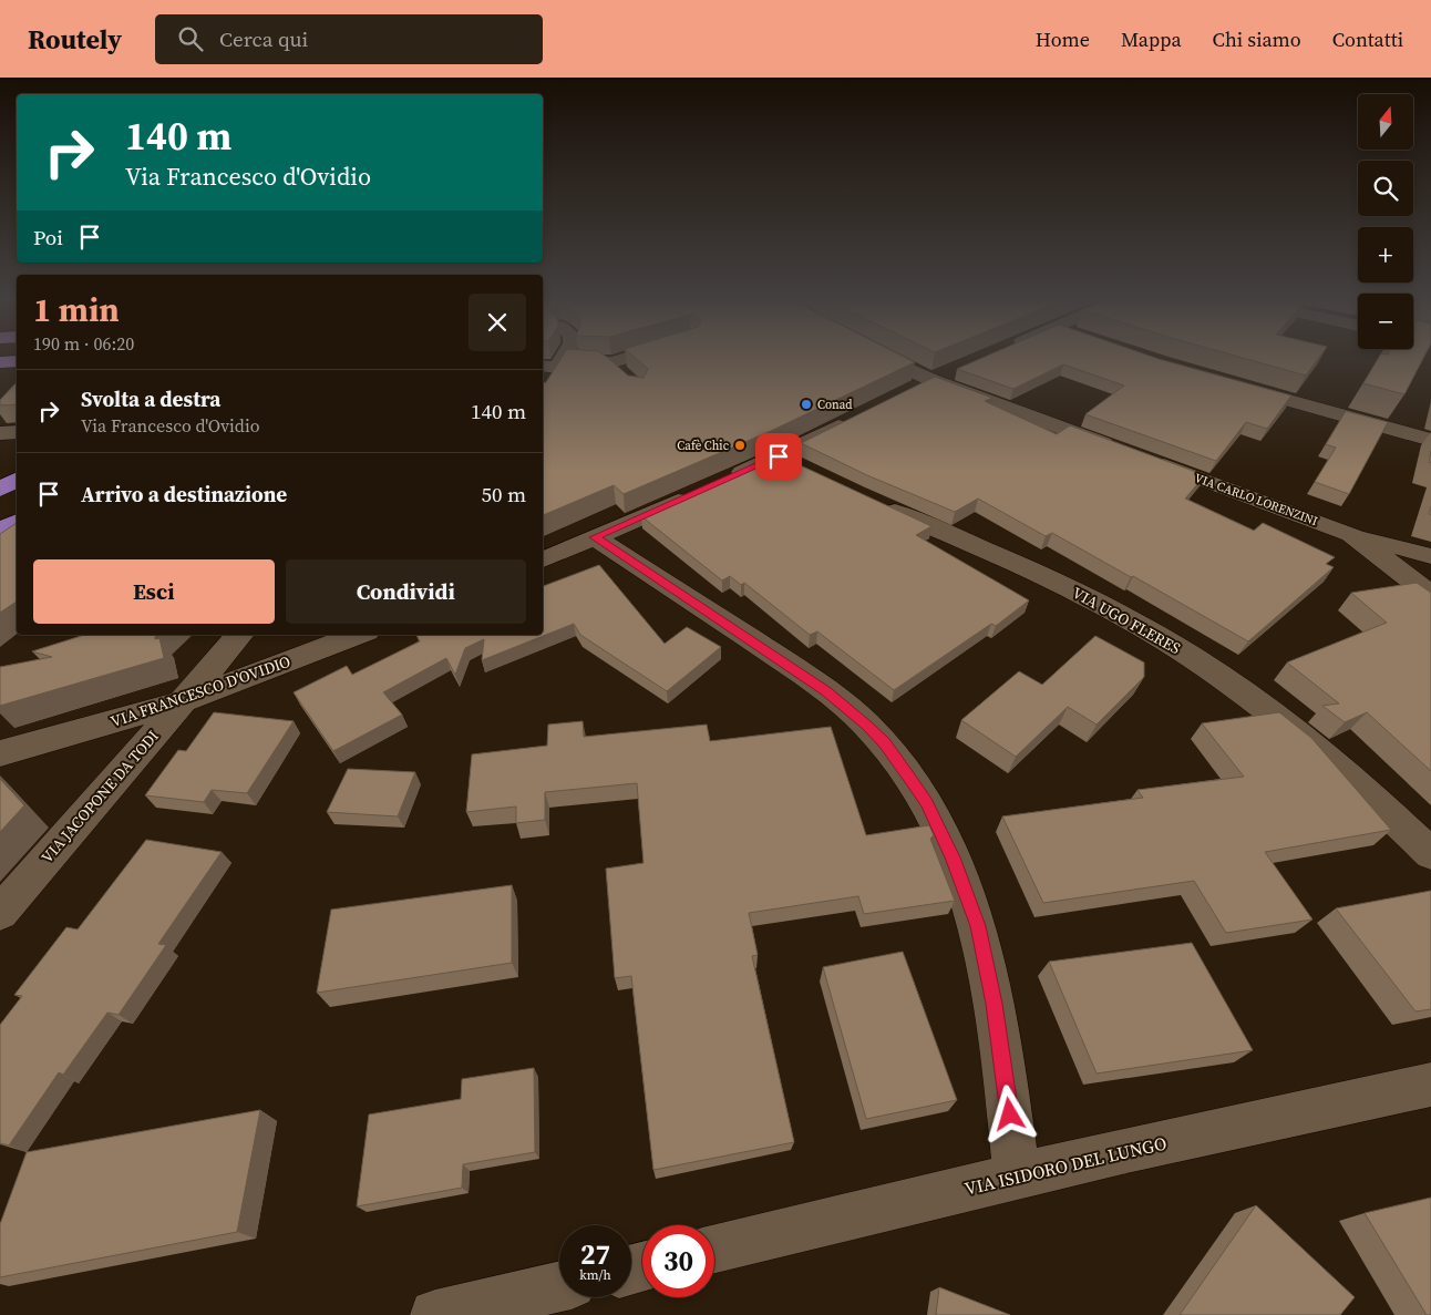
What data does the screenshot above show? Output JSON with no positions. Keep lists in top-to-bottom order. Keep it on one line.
{"streets":{"street":["VIA CARLO LORENZINI","VIA UGO FLERES","VIA FRANCESCO D'OVIDIO","VIA JACOPONE DA TODI","VIA ISIDORO DEL LUNGO"]},"crossings":[["VIA FRANCESCO D'OVIDIO","VIA JACOPONE DA TODI"]],"places":["Conad","Cafè Chic"],"north":"top","page":{"header":"Routely","search":"Cerca qui","nav":["Home","Mappa","Chi siamo","Contatti"],"map_buttons":["+","−"],"turn":["140 m","Via Francesco d'Ovidio"],"then":"Poi","heading":["1 min","190 m · 06:20"],"list":[{"name":"Svolta a destra","note":"Via Francesco d'Ovidio","value":"140 m"},{"name":"Arrivo a destinazione","value":"50 m"}],"buttons":["Esci","Condividi"],"speed":"27 km/h","limit":"30"}}
